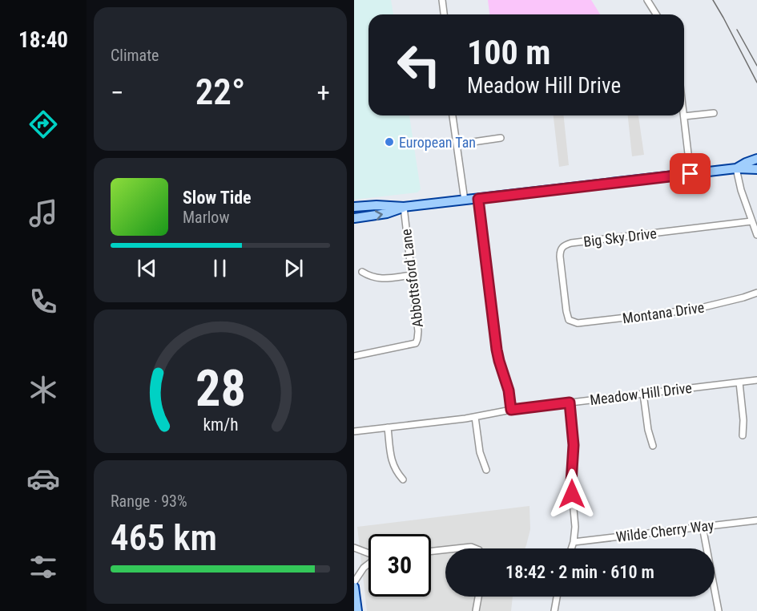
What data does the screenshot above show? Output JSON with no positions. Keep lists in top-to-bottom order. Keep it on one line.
{"streets":{"street":["Big Sky Drive","Abbottsford Lane","Montana Drive","Meadow Hill Drive","Wilde Cherry Way"]},"crossings":[["Big Sky Drive","Montana Drive"]],"places":["European Tan"],"page":{"tabs":"18:40","tile":["Climate",["Range · 93%","465 km"]],"turn":["100 m","Meadow Hill Drive"],"heat":["−","22°","+"],"song":["Slow Tide","Marlow"],"limit":"30","trip":"18:42 · 2 min · 610 m","gauge":["28","km/h"]}}
